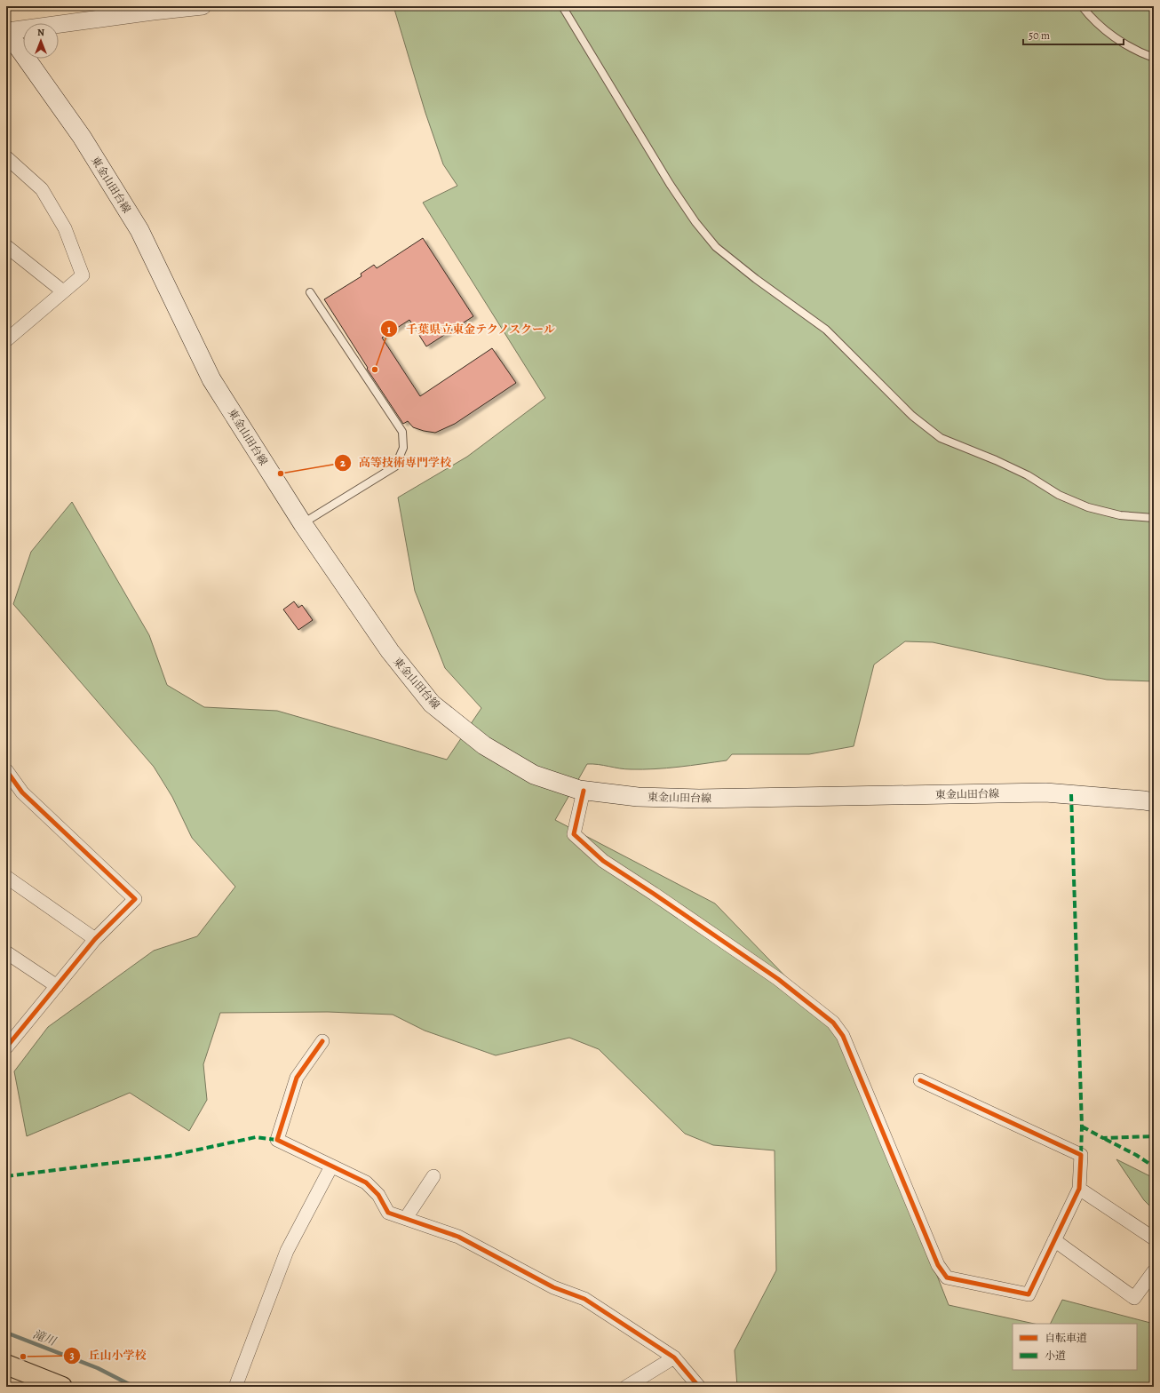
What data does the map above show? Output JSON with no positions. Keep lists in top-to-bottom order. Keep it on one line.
{"streets":{"main road":["東金山田台線"]},"water":["滝川"],"places":["千葉県立東金テクノスクール","高等技術専門学校","丘山小学校"],"legend":["自転車道","小道"],"scale_bar":"50 m","north":"top"}
